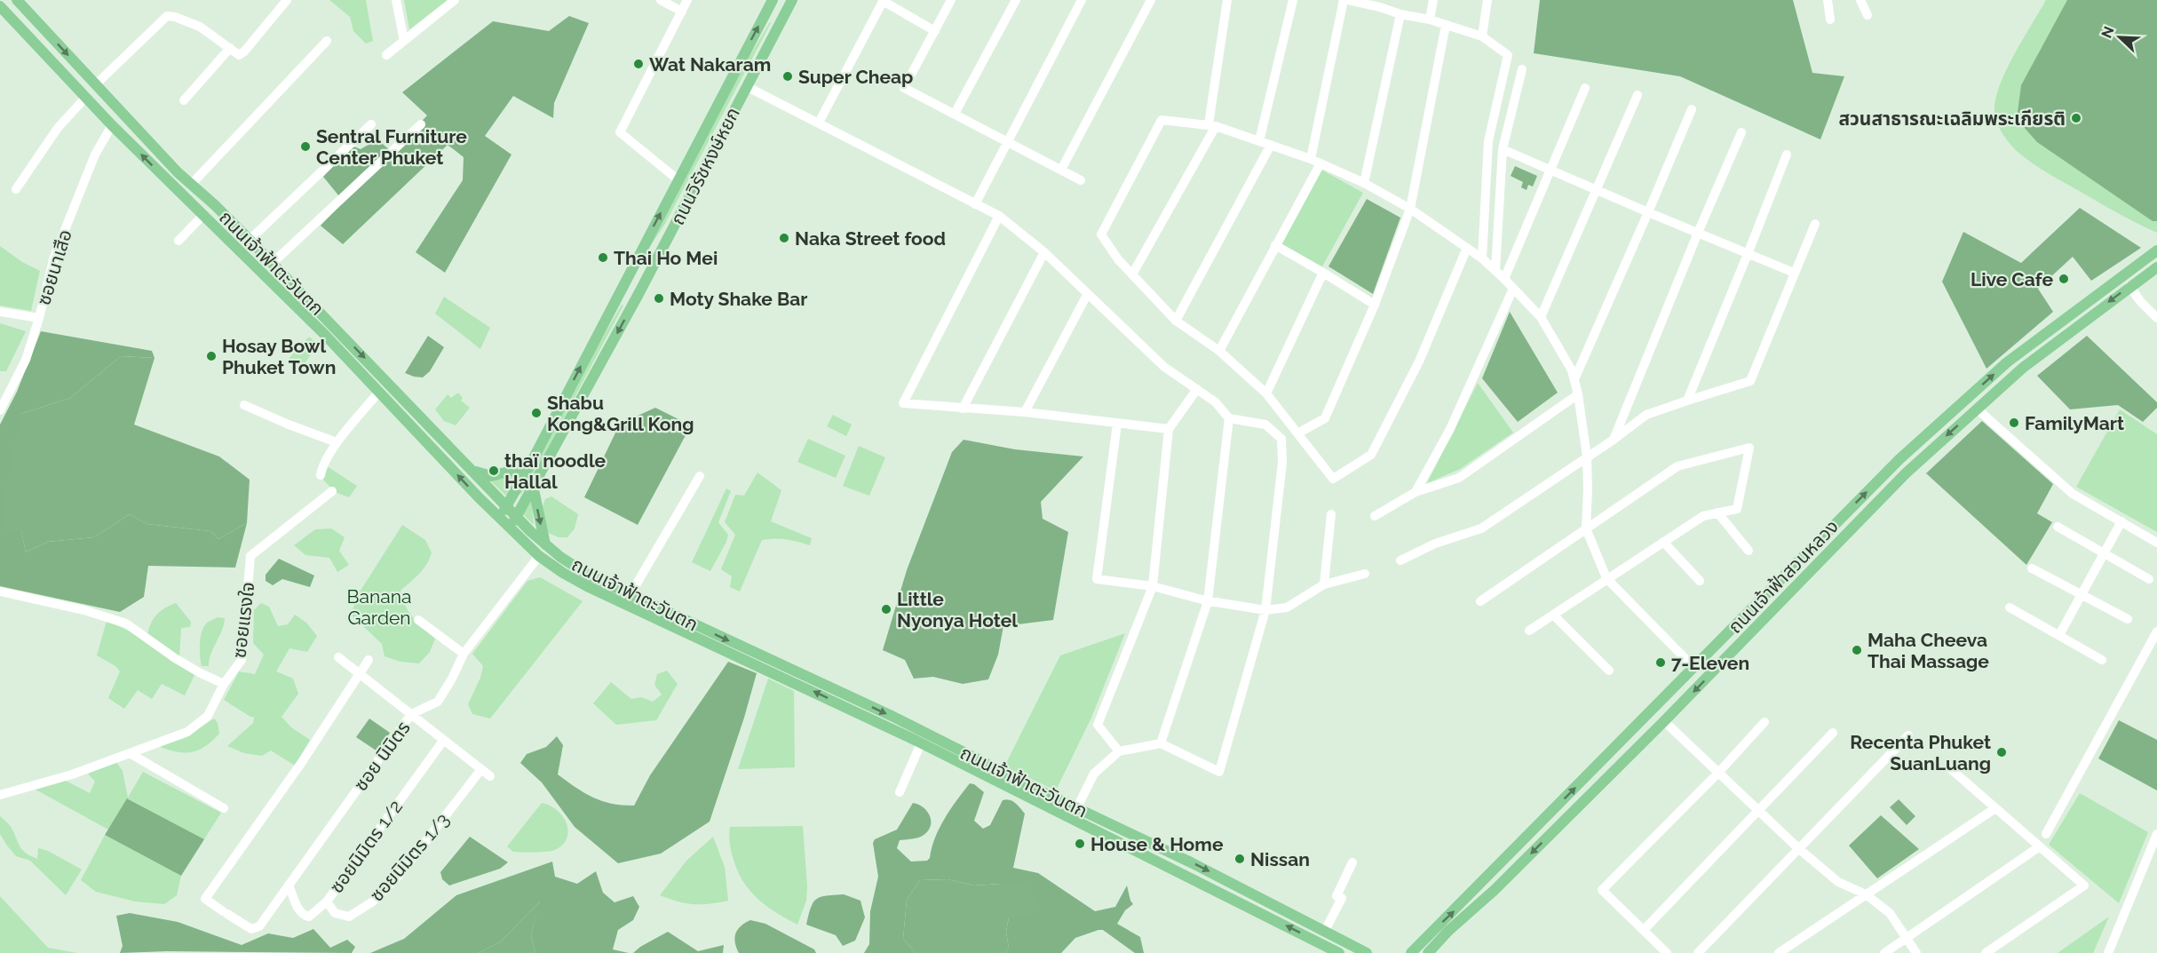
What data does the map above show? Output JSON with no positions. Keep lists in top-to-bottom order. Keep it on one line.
{"streets":{"main road":["ถนนวิรัชหงษ์หยก","ถนนเจ้าฟ้าตะวันตก","ถนนเจ้าฟ้าสวนหลวง"],"street":["ซอยนาเสือ","ซอยแรงใจ","ซอย นิมิตร","ซอยนิมิตร 1/2","ซอยนิมิตร 1/3"]},"crossings":[["ถนนวิรัชหงษ์หยก","ถนนเจ้าฟ้าตะวันตก"],["ถนนเจ้าฟ้าตะวันตก","ซอยนาเสือ"],["ถนนเจ้าฟ้าตะวันตก","ซอย นิมิตร"],["ซอย นิมิตร","ซอยนิมิตร 1/2"],["ซอยนิมิตร 1/2","ซอยนิมิตร 1/3"]],"parks":["Banana Garden"],"places":["Wat Nakaram","Super Cheap","สวนสาธารณะเฉลิมพระเกียรติ","Sentral Furniture Center Phuket","Naka Street food","Thai Ho Mei","Live Cafe","Moty Shake Bar","Hosay Bowl Phuket Town","Shabu Kong&Grill Kong","FamilyMart","thaï noodle Hallal","Little Nyonya Hotel","Maha Cheeva Thai Massage","7-Eleven","Recenta Phuket SuanLuang","House & Home","Nissan"],"north":"top left"}
